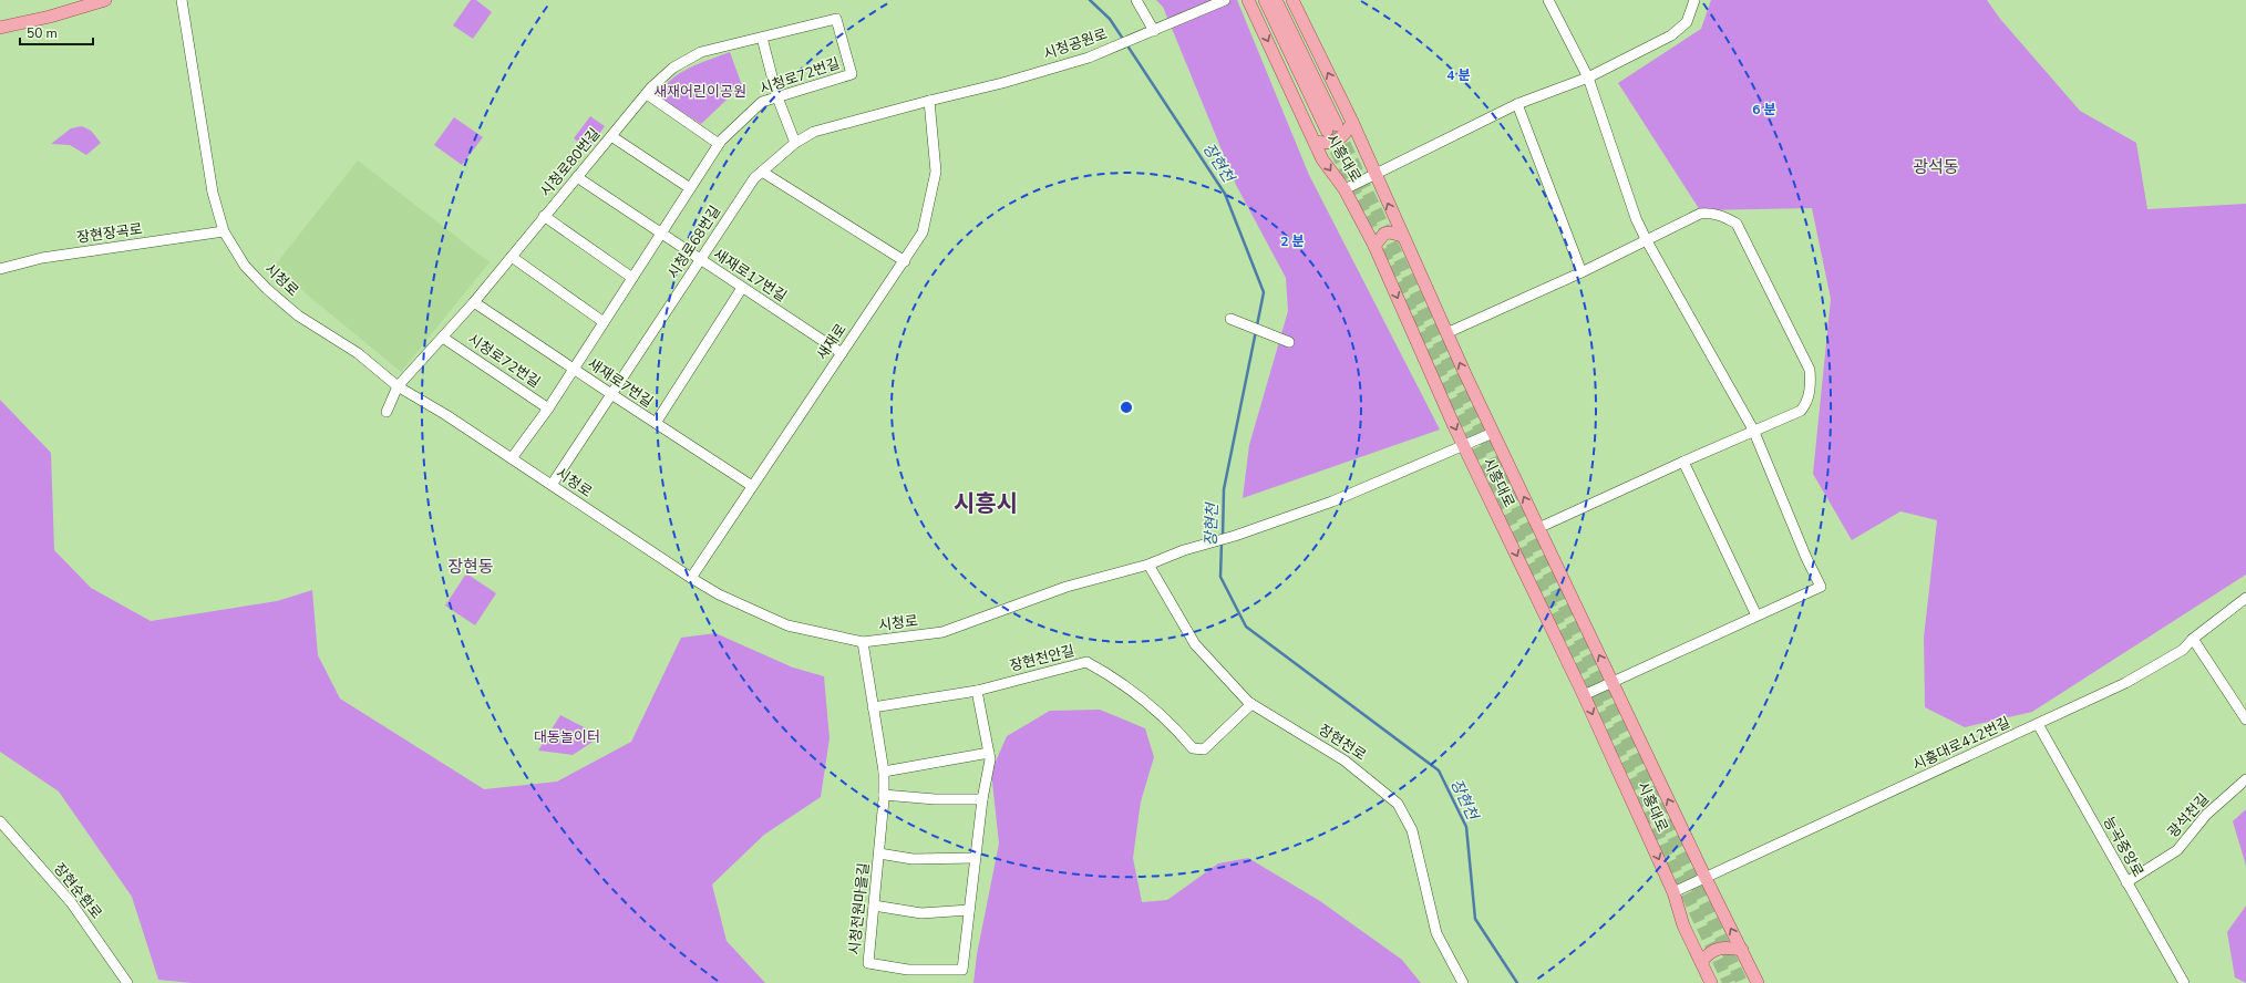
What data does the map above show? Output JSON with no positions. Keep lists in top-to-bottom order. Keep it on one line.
{"streets":{"main road":["시흥대로"],"street":["시청공원로","시청로72번길","시청로80번길","장현장곡로","시청로68번길","새재로17번길","시청로","새재로","새재로7번길","장현천안길","장현천로","시흥대로412번길","광석천길","능곡중앙로","장현순환로","시청전원마을길"]},"crossings":[["시청공원로","시청로68번길"],["시청공원로","새재로"],["시청로72번길","시청로80번길"],["시청로72번길","새재로17번길"],["시청로72번길","시청로"],["시청로72번길","새재로7번길"],["시흥대로","시청로"],["시흥대로","시흥대로412번길"],["시청로80번길","새재로17번길"],["시청로80번길","시청로"],["시청로80번길","새재로7번길"],["장현장곡로","시청로"],["시청로68번길","새재로17번길"],["시청로68번길","시청로"],["시청로68번길","새재로"],["시청로68번길","새재로7번길"],["새재로17번길","새재로"],["시청로","새재로"],["시청로","장현천로"],["시청로","시청전원마을길"],["새재로","새재로7번길"],["장현천안길","장현천로"],["장현천안길","시청전원마을길"],["시흥대로412번길","능곡중앙로"],["광석천길","능곡중앙로"]],"districts":["광석동","시흥시","장현동"],"water":["장현천"],"parks":["새재어린이공원","대동놀이터"],"scale_bar":"50 m","rings":["4 분","6 분","2 분"]}
